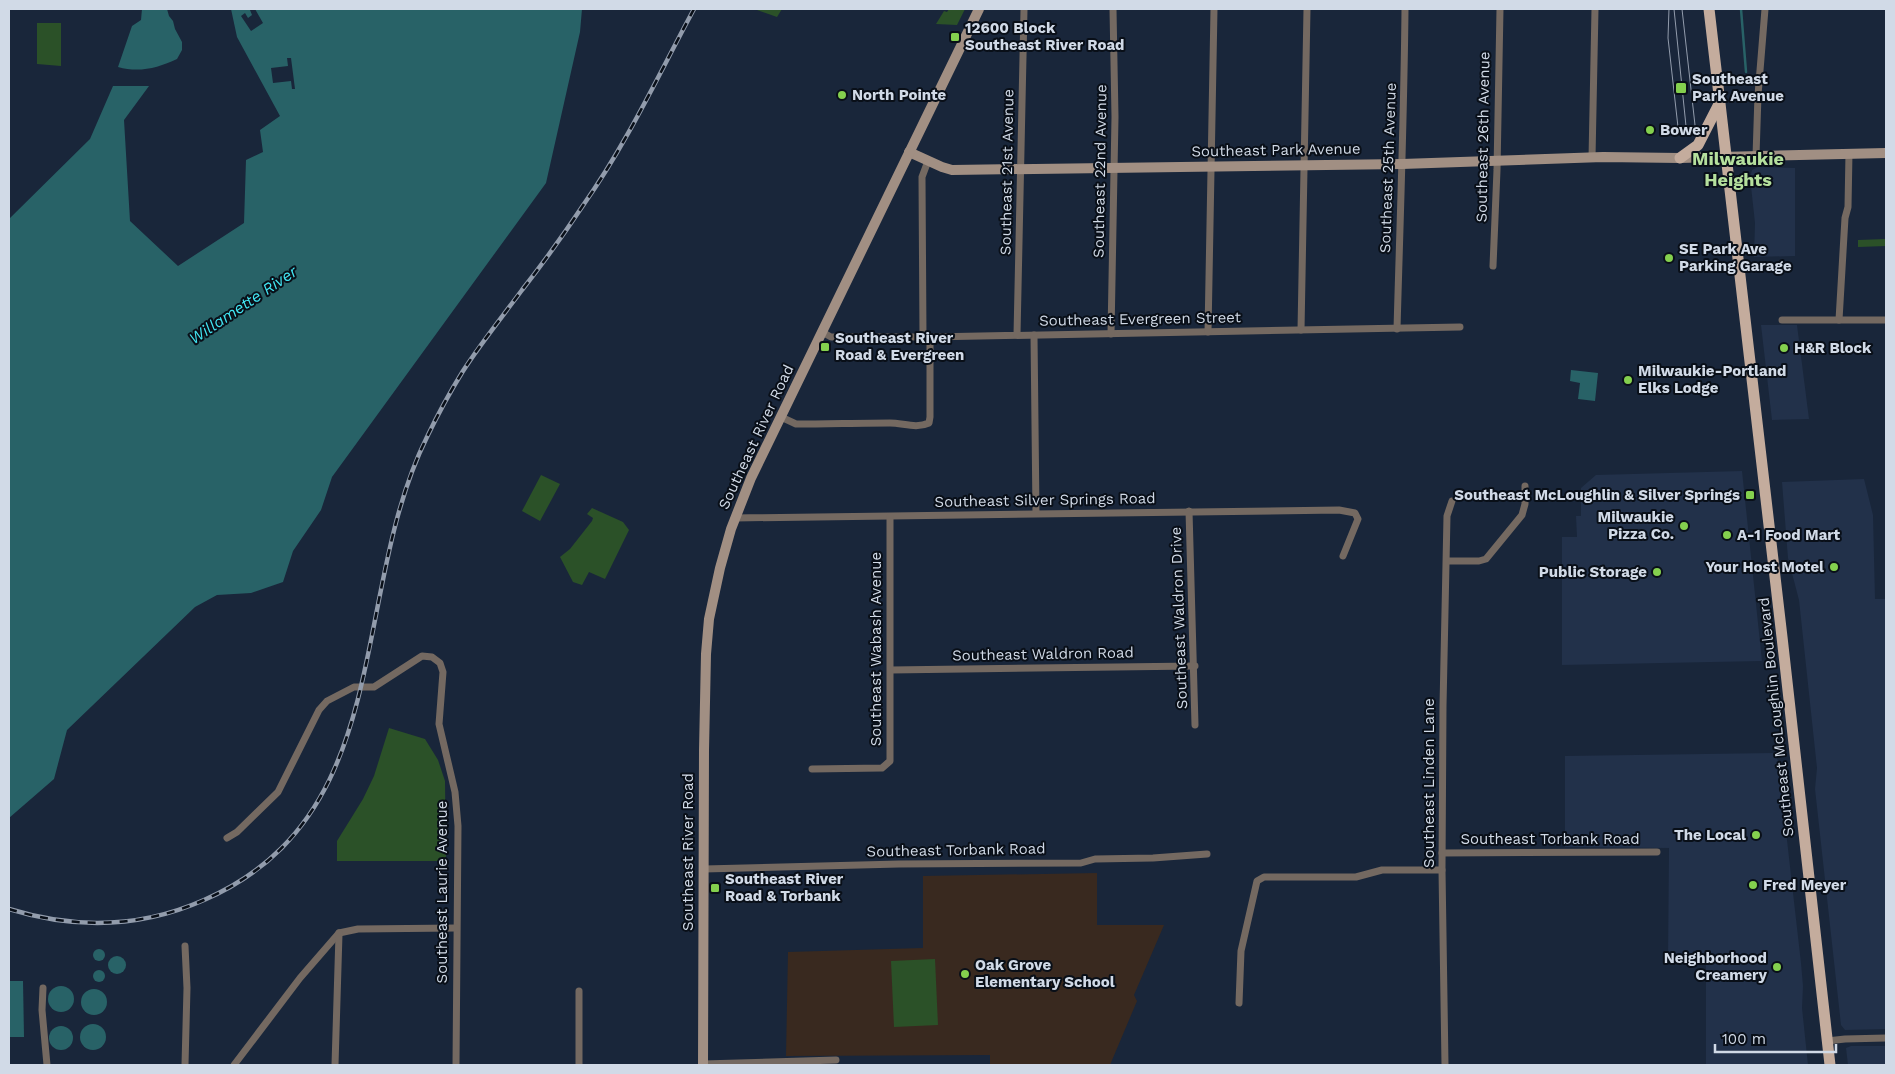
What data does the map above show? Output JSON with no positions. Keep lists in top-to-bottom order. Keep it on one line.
{"streets":{"main road":["Southeast McLoughlin Boulevard"],"street":["Southeast 26th Avenue","Southeast Park Avenue","Southeast 25th Avenue","Southeast 22nd Avenue","Southeast 21st Avenue","Southeast Evergreen Street","Southeast River Road","Southeast Silver Springs Road","Southeast Waldron Drive","Southeast Wabash Avenue","Southeast Waldron Road","Southeast Linden Lane","Southeast Torbank Road","Southeast Laurie Avenue"]},"crossings":[["Southeast 26th Avenue","Southeast Park Avenue"],["Southeast Park Avenue","Southeast 25th Avenue"],["Southeast Park Avenue","Southeast 22nd Avenue"],["Southeast Park Avenue","Southeast 21st Avenue"],["Southeast Park Avenue","Southeast River Road"],["Southeast Park Avenue","Southeast McLoughlin Boulevard"],["Southeast 25th Avenue","Southeast Evergreen Street"],["Southeast 22nd Avenue","Southeast Evergreen Street"],["Southeast 21st Avenue","Southeast Evergreen Street"],["Southeast Evergreen Street","Southeast River Road"],["Southeast River Road","Southeast Silver Springs Road"],["Southeast River Road","Southeast Torbank Road"],["Southeast Silver Springs Road","Southeast Waldron Drive"],["Southeast Silver Springs Road","Southeast Wabash Avenue"],["Southeast Waldron Drive","Southeast Waldron Road"],["Southeast Wabash Avenue","Southeast Waldron Road"],["Southeast Linden Lane","Southeast Torbank Road"]],"districts":["Milwaukie Heights"],"water":["Willamette River"],"places":{"transit":["12600 Block Southeast River Road","Southeast Park Avenue","Southeast River Road & Evergreen","Southeast McLoughlin & Silver Springs","Southeast River Road & Torbank"],"other":["North Pointe","Bower","SE Park Ave Parking Garage","H&R Block","Milwaukie-Portland Elks Lodge","Milwaukie Pizza Co.","A-1 Food Mart","Your Host Motel","Public Storage","The Local","Fred Meyer","Neighborhood Creamery","Oak Grove Elementary School"]},"scale_bar":"100 m"}
